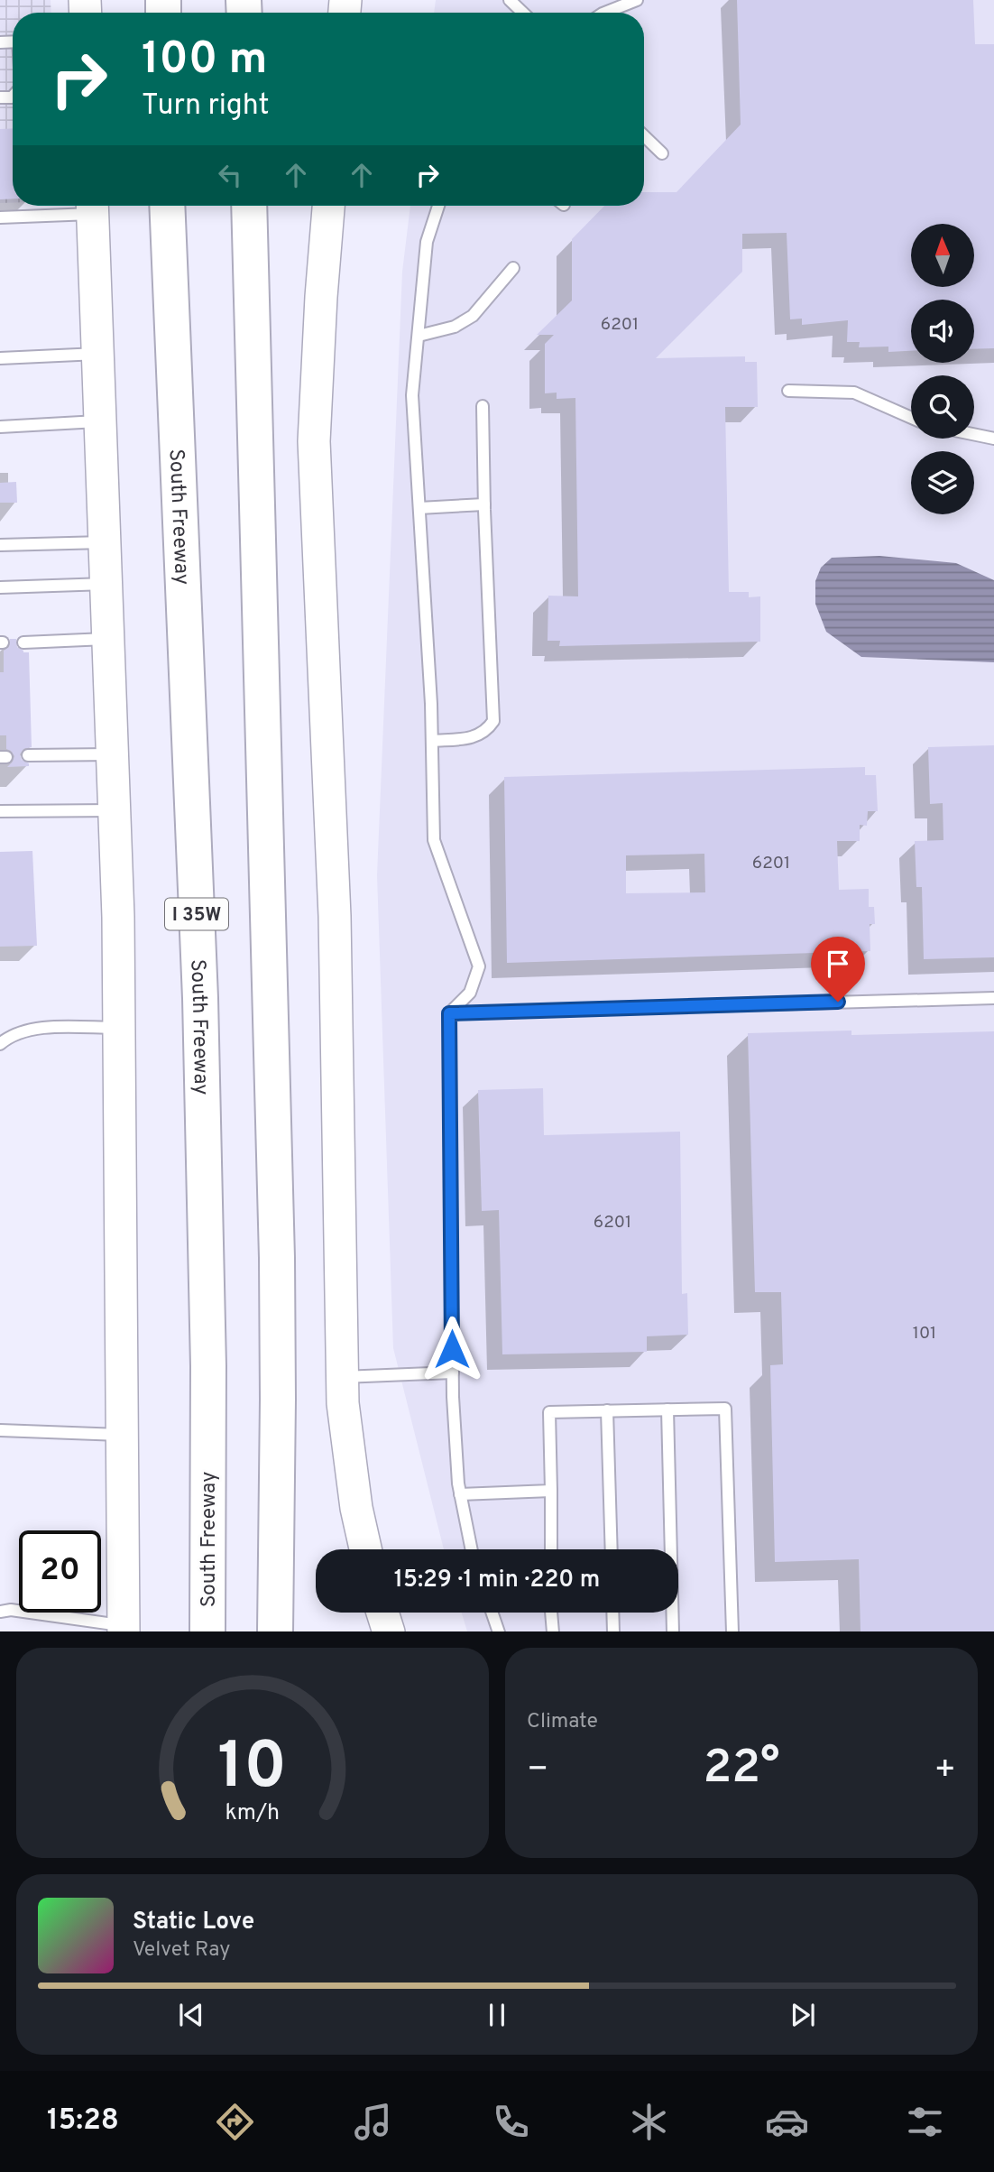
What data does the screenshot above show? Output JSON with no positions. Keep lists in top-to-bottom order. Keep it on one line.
{"streets":{"highway":["South Freeway","I 35W"]},"house_numbers":["6201","6201","6201","101"],"north":"top","page":{"turn":["100 m","Turn right"],"limit":"20","trip":"15:29 · 1 min · 220 m","tile":"Climate","heat":["−","22°","+"],"song":["Static Love","Velvet Ray"],"tabs":"15:28","gauge":["10","km/h"]}}
